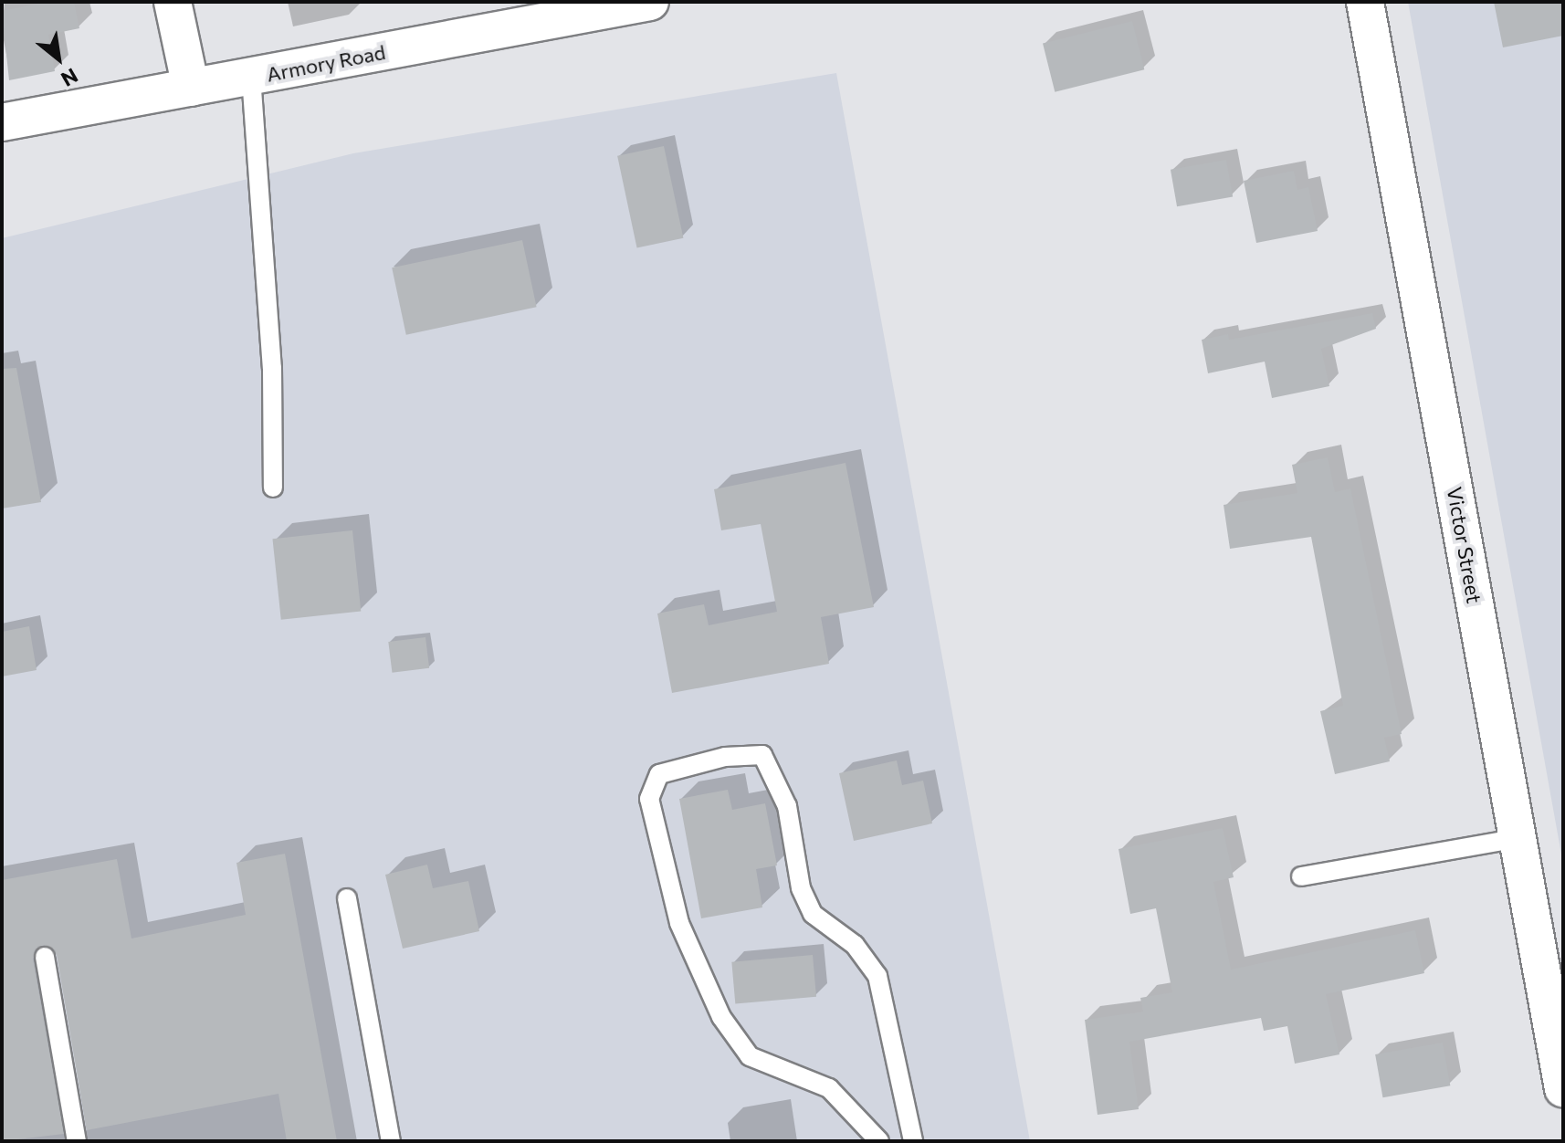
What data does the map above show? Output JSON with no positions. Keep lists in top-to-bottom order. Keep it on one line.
{"streets":{"street":["Armory Road","Victor Street"]},"north":"bottom right"}
